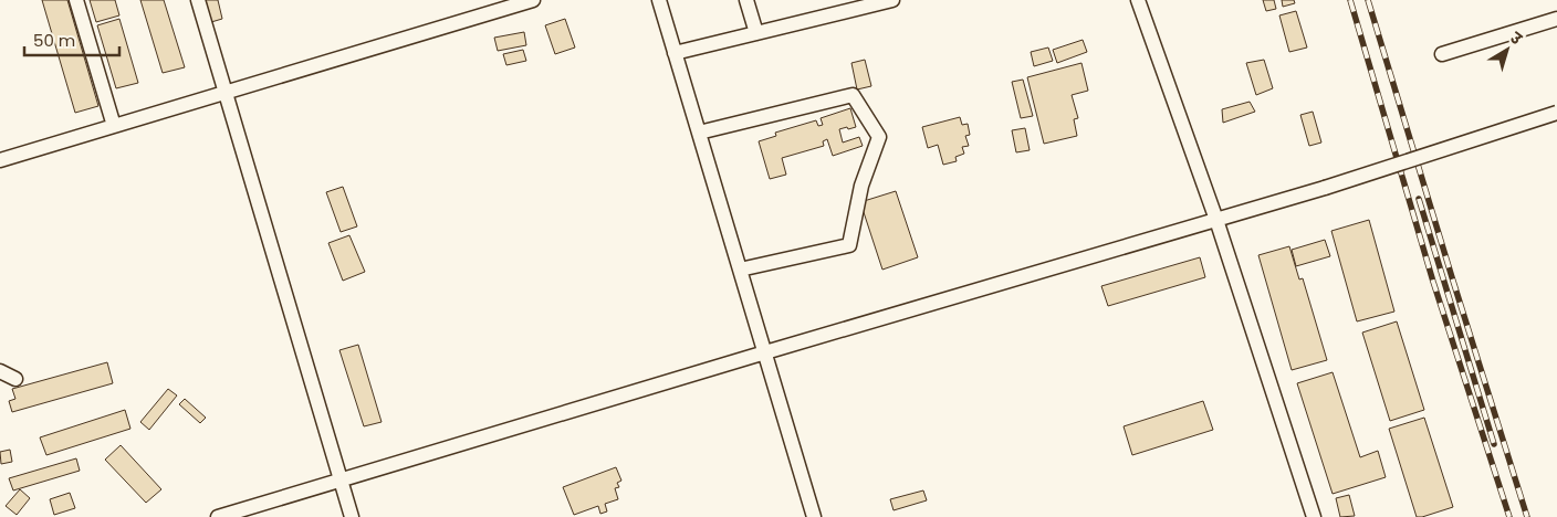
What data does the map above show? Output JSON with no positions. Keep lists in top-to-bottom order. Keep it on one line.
{"scale_bar":"50 m","north":"top right"}
